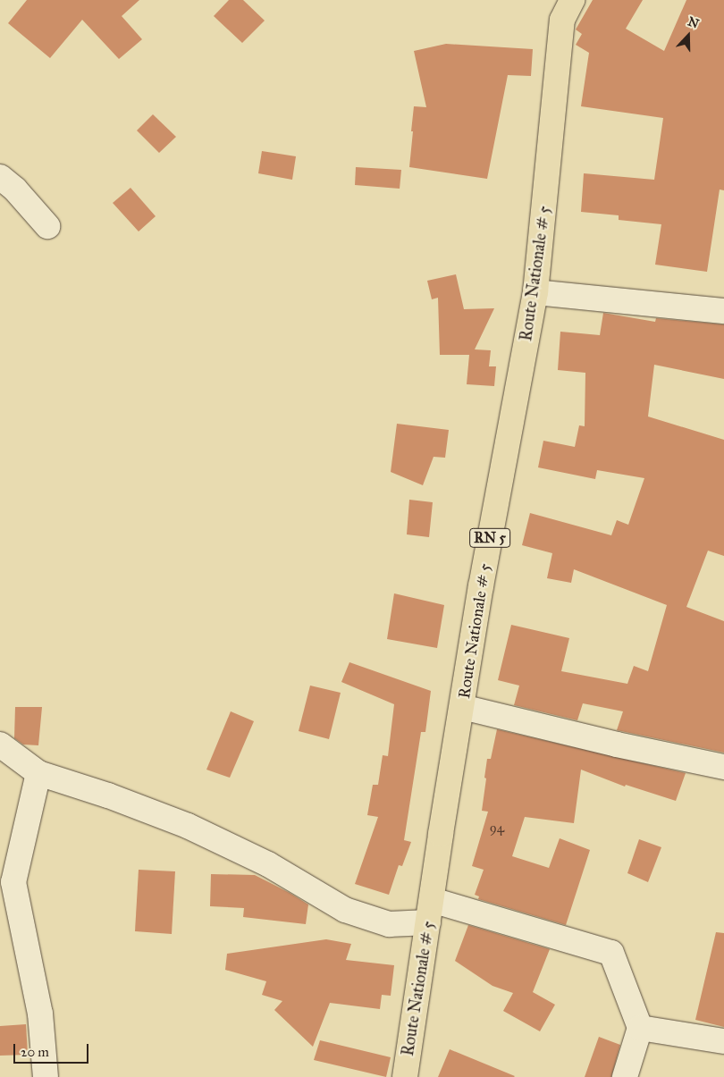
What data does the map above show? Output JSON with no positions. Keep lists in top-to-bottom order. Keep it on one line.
{"streets":{"main road":["Route Nationale # 5","RN 5"]},"house_numbers":["94"],"scale_bar":"20 m","north":"top"}
